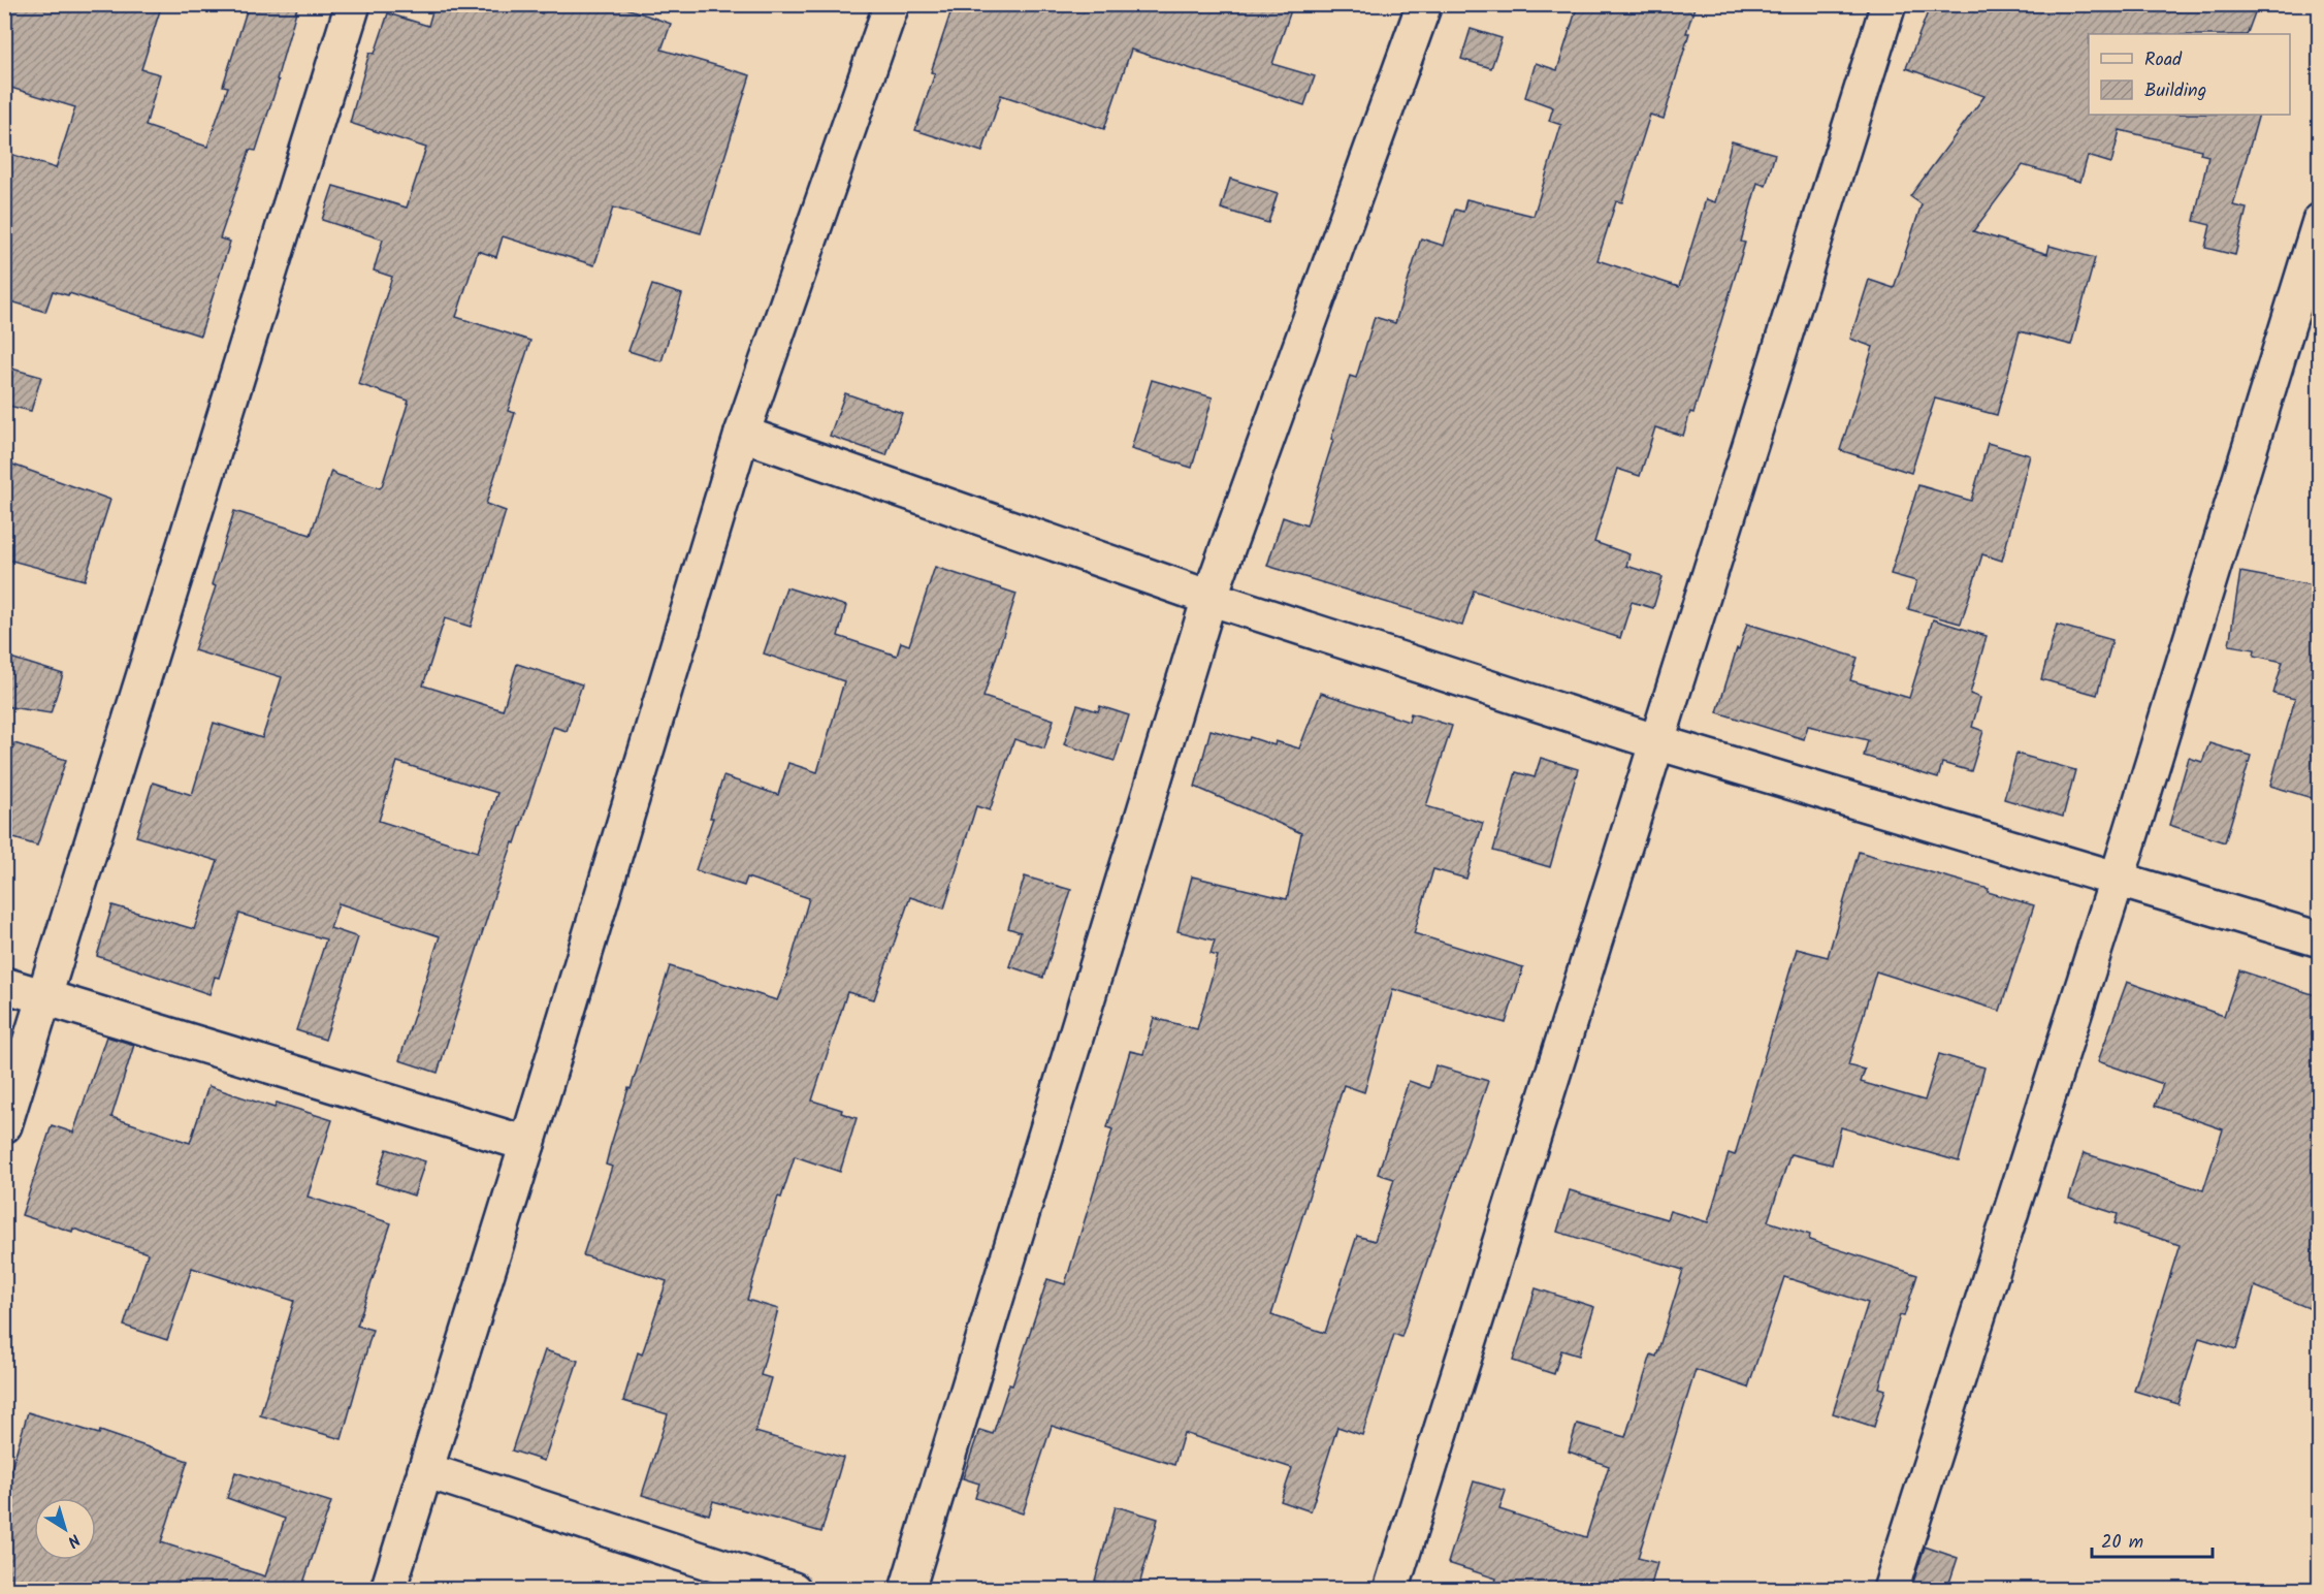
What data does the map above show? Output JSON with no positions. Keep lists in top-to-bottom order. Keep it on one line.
{"legend":["Road","Building"],"scale_bar":"20 m","north":"bottom right"}
